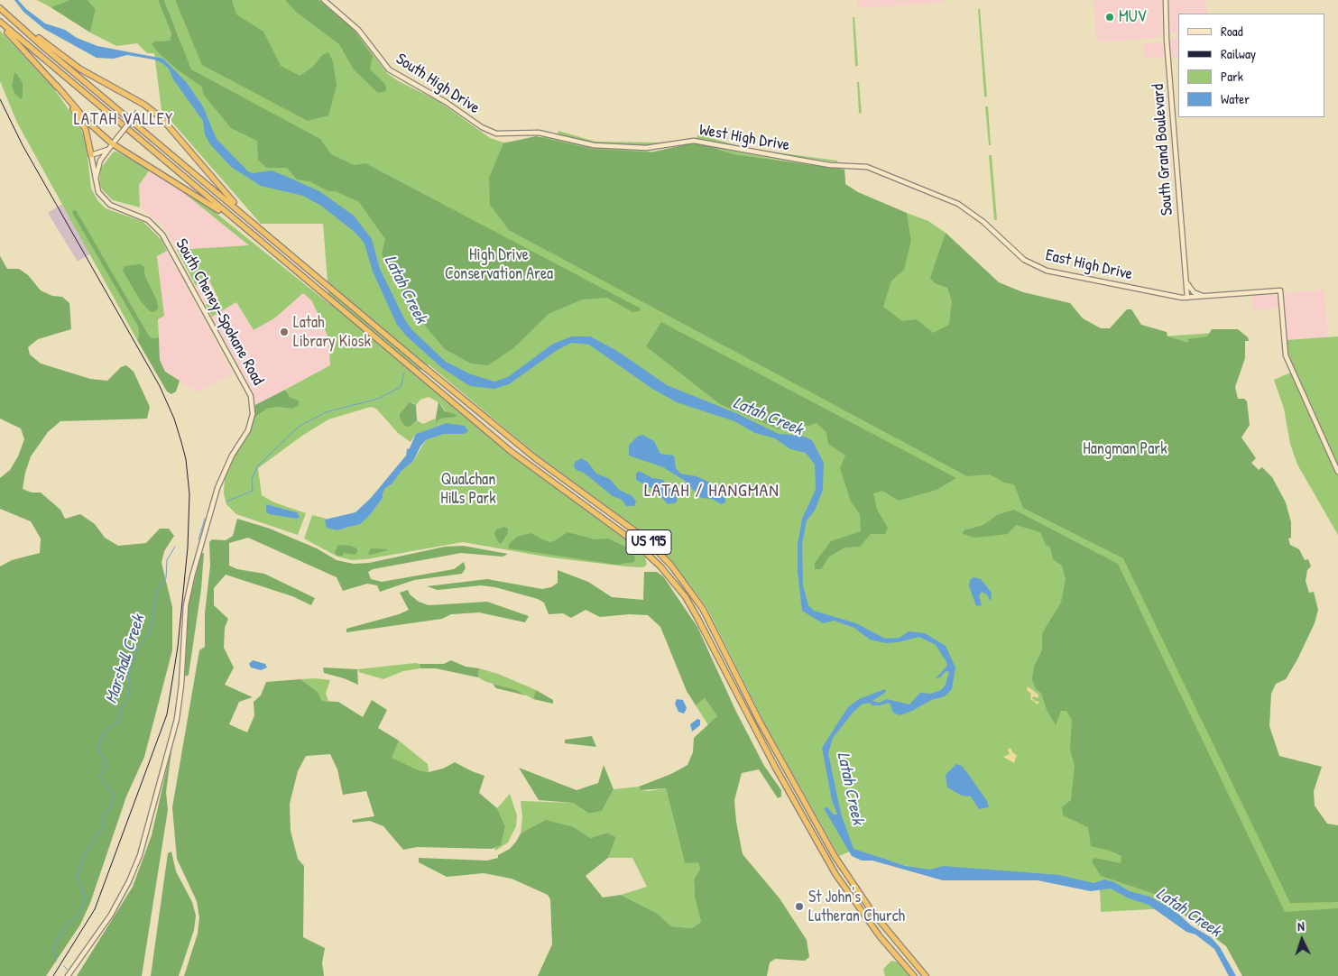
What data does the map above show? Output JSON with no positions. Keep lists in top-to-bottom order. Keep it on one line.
{"streets":{"highway":["US 195"],"main road":["South High Drive","West High Drive","South Grand Boulevard","East High Drive","South Cheney-Spokane Road"]},"crossings":[["South High Drive","West High Drive"],["West High Drive","East High Drive"],["South Grand Boulevard","East High Drive"]],"districts":["LATAH VALLEY","LATAH / HANGMAN"],"water":["Latah Creek","Marshall Creek"],"parks":["High Drive Conservation Area","Hangman Park","Qualchan Hills Park"],"places":["MUV","Latah Library Kiosk","St John's Lutheran Church"],"legend":["Road","Railway","Park","Water"],"north":"top"}
